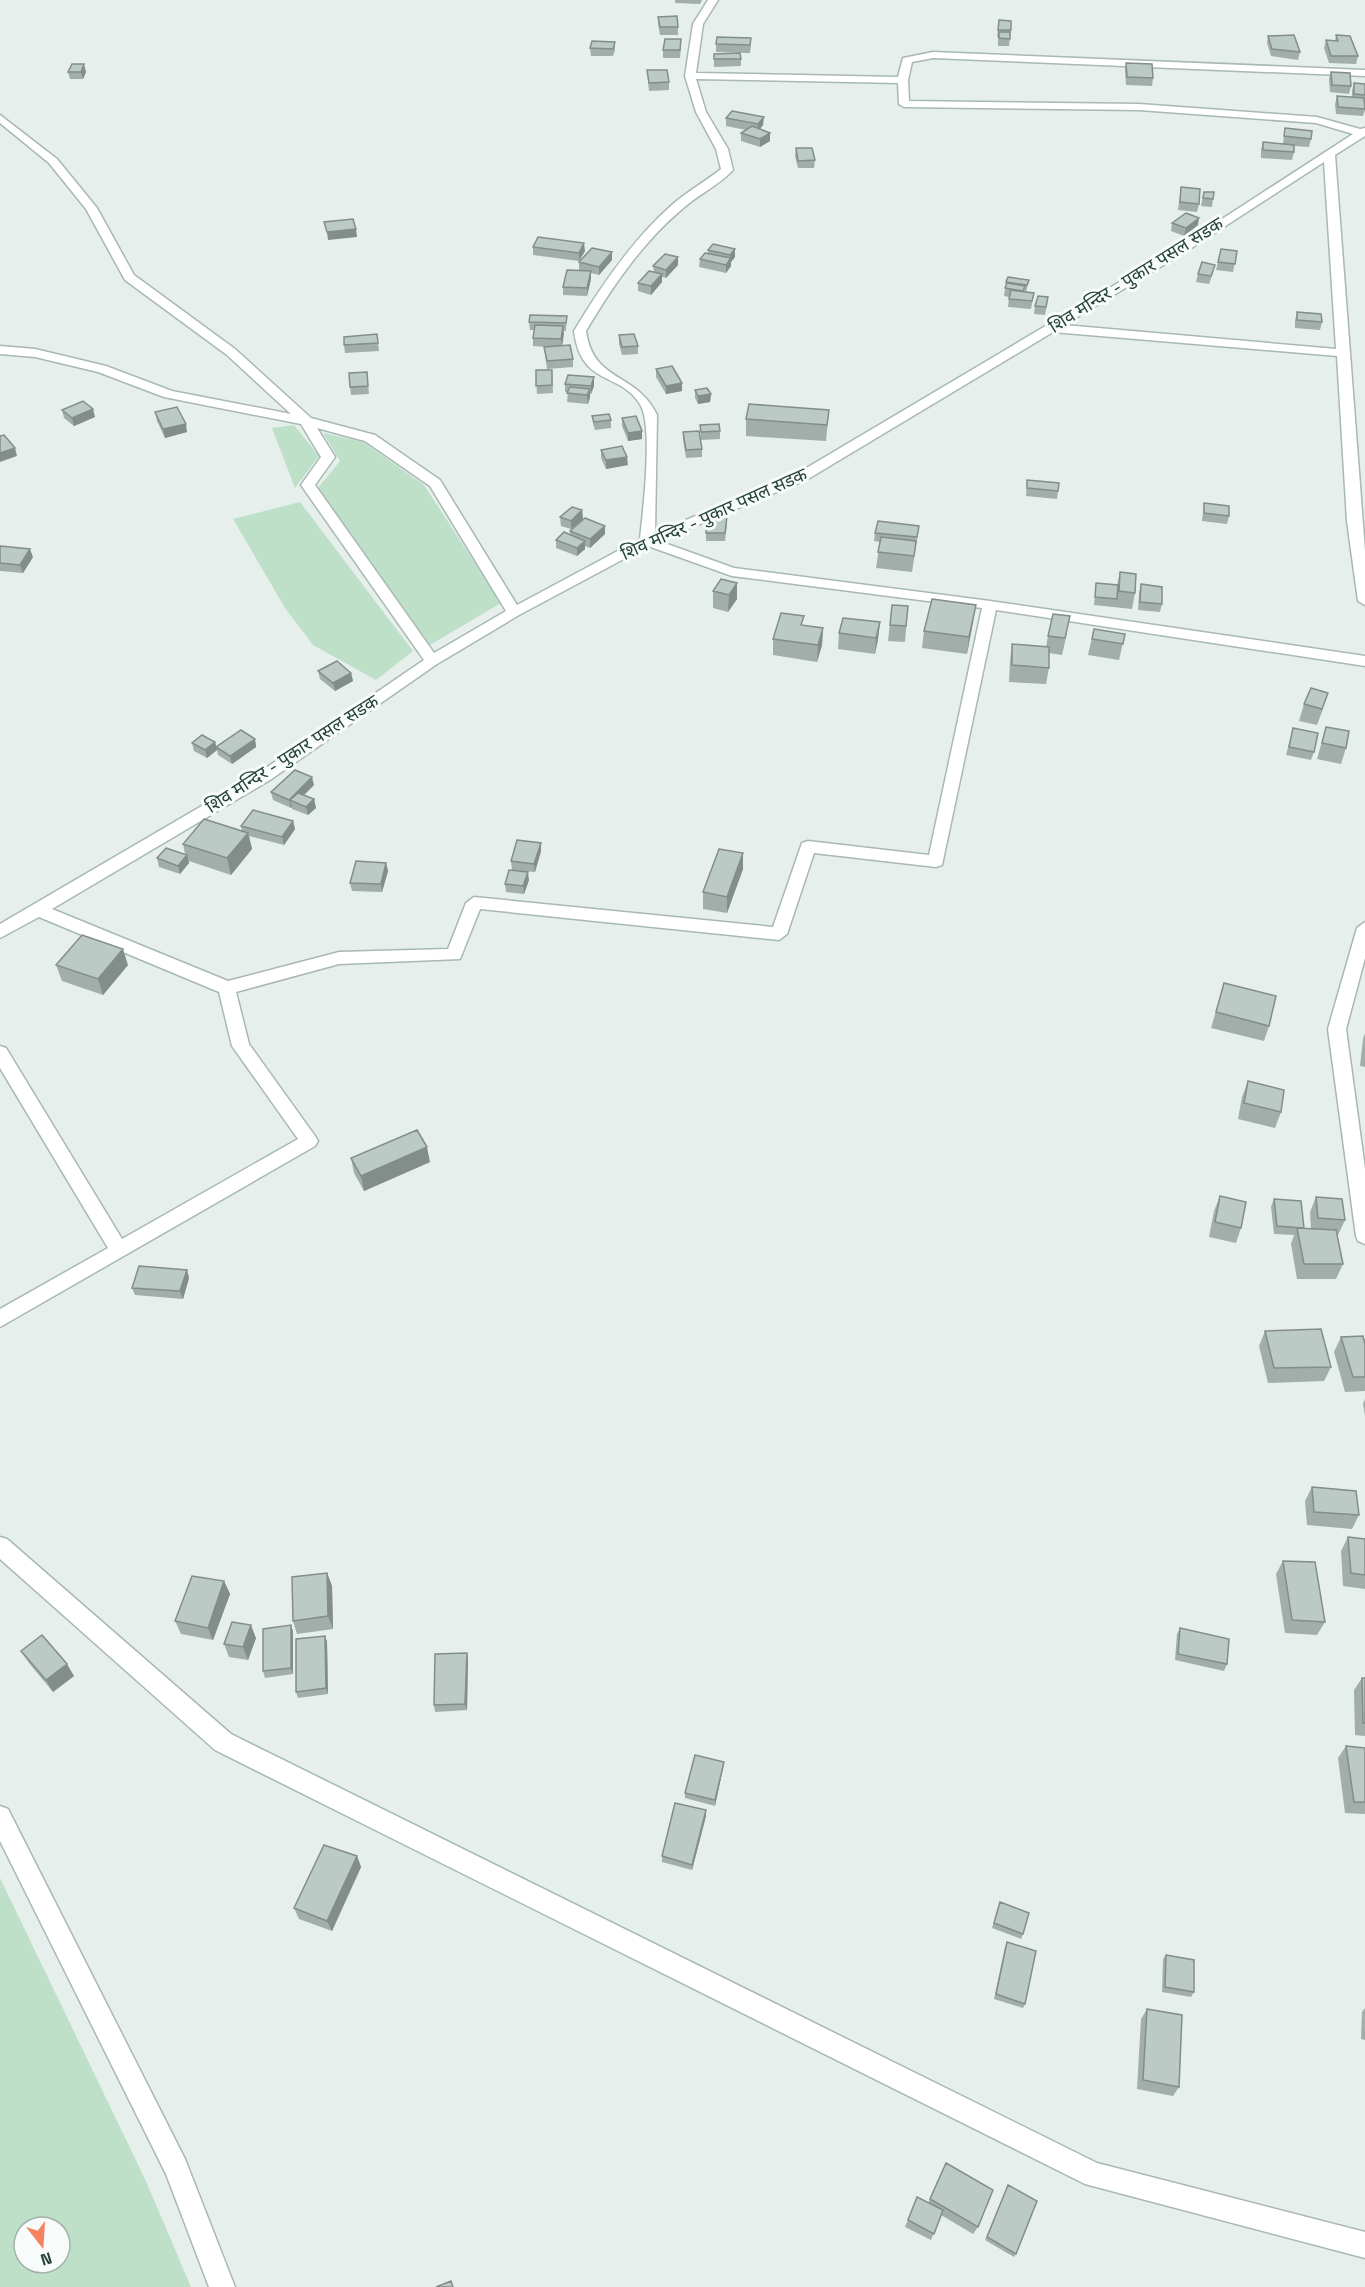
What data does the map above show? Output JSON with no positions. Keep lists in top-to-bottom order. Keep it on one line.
{"streets":{"street":["शिव मन्दिर - पुकार पसल सडक"]},"north":"bottom"}
